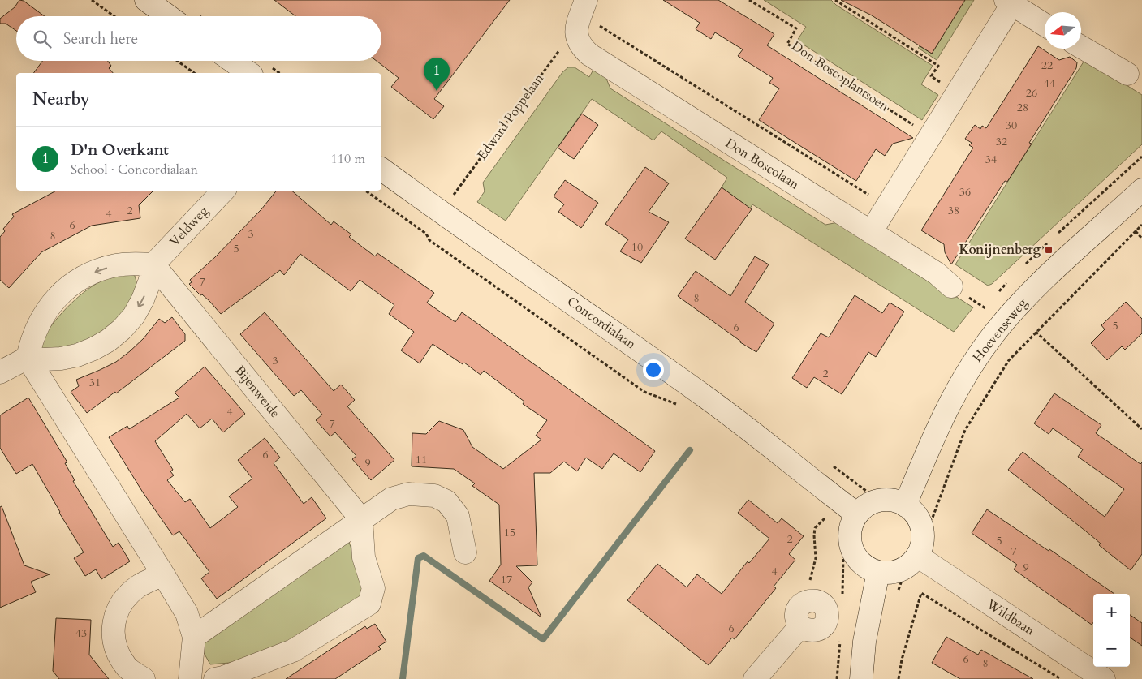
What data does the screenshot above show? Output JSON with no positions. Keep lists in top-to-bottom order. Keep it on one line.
{"streets":{"street":["Don Boscolaan","Veldweg","Concordialaan","Hoevenseweg","Bijenweide","Wildbaan"],"path":["Don Boscoplantsoen","Edward Poppelaan"]},"crossings":[["Edward Poppelaan","Don Boscolaan"],["Edward Poppelaan","Concordialaan"],["Veldweg","Bijenweide"],["Concordialaan","Hoevenseweg"],["Concordialaan","Wildbaan"],["Hoevenseweg","Wildbaan"]],"one_way":["Veldweg"],"places":{"transit":["Konijnenberg"]},"house_numbers":["22","44","26","28","30","32","34","36","2","38","4","6","3","8","10","5","7","8","5","6","3","2","31","4","7","6","11","9","15","2","5","7","9","4","17","6","43","6","8"],"north":"left","page":{"search":"Search here","pins":"1","heading":"Nearby","list":[{"mark":"1","name":"D'n Overkant","note":"School · Concordialaan","value":"110 m"}],"map_buttons":["+","−"]}}
